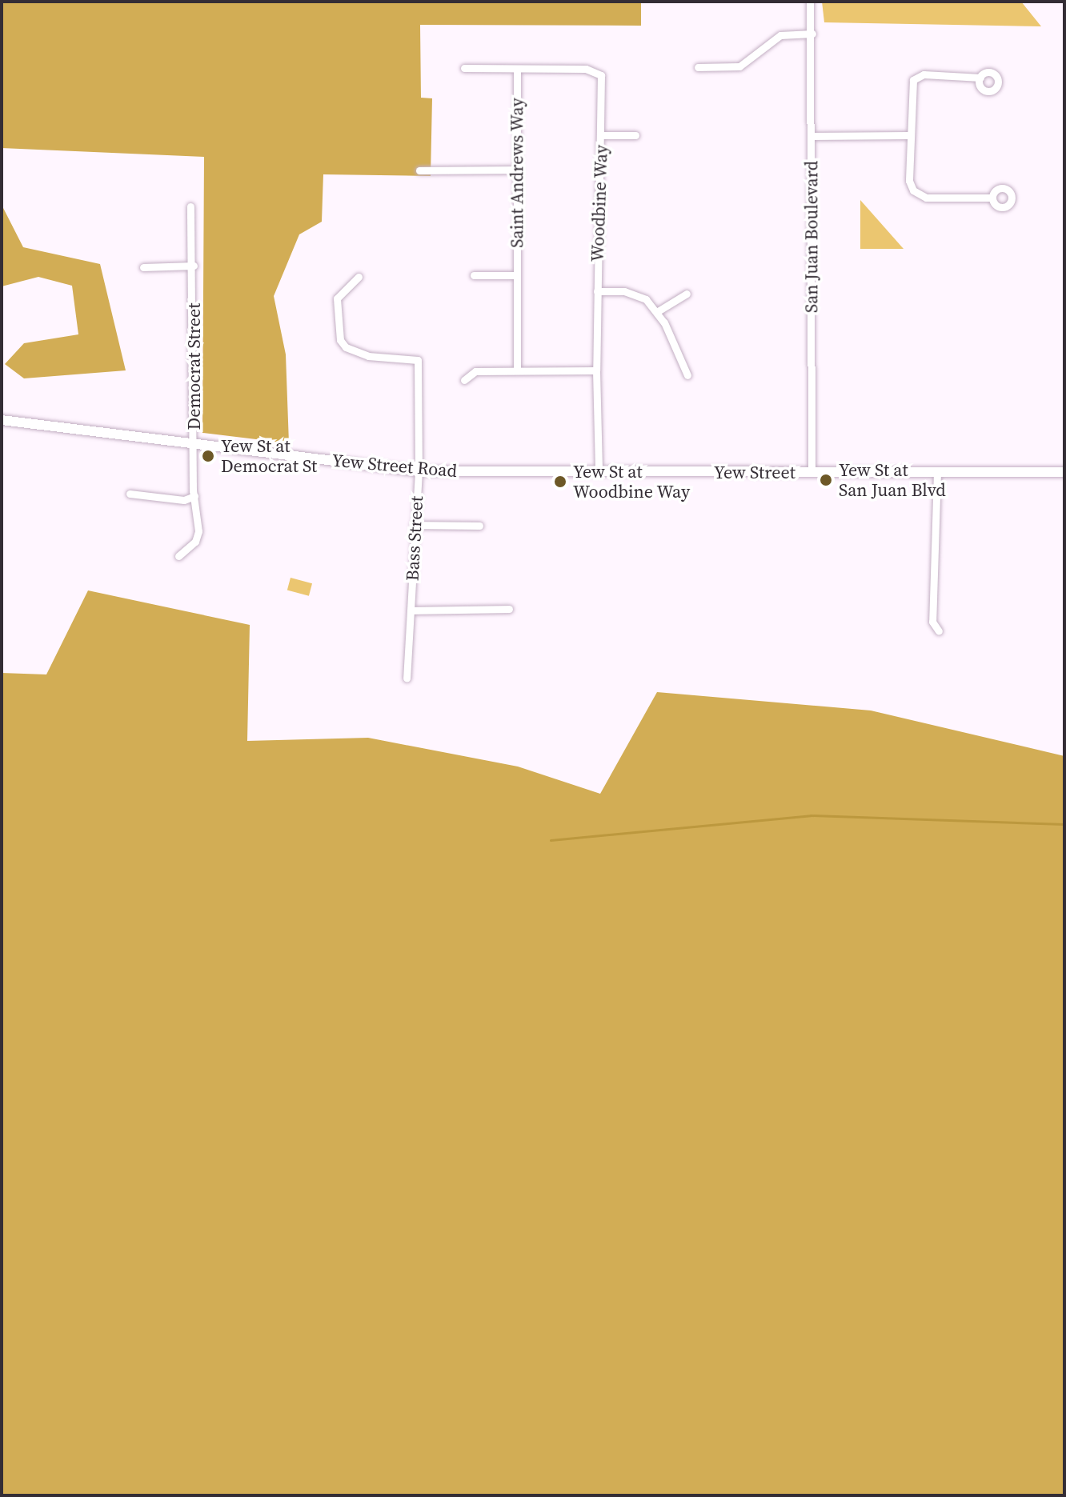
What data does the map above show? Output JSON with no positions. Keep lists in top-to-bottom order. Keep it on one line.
{"streets":{"street":["Saint Andrews Way","Woodbine Way","San Juan Boulevard","Democrat Street","Yew Street Road","Yew Street","Bass Street"]},"crossings":[["Saint Andrews Way","Woodbine Way"],["Woodbine Way","Yew Street Road"],["Woodbine Way","Yew Street"],["San Juan Boulevard","Yew Street"],["Democrat Street","Yew Street Road"],["Yew Street Road","Yew Street"],["Yew Street Road","Bass Street"]],"places":["Yew St at Democrat St","Yew St at San Juan Blvd","Yew St at Woodbine Way"]}
